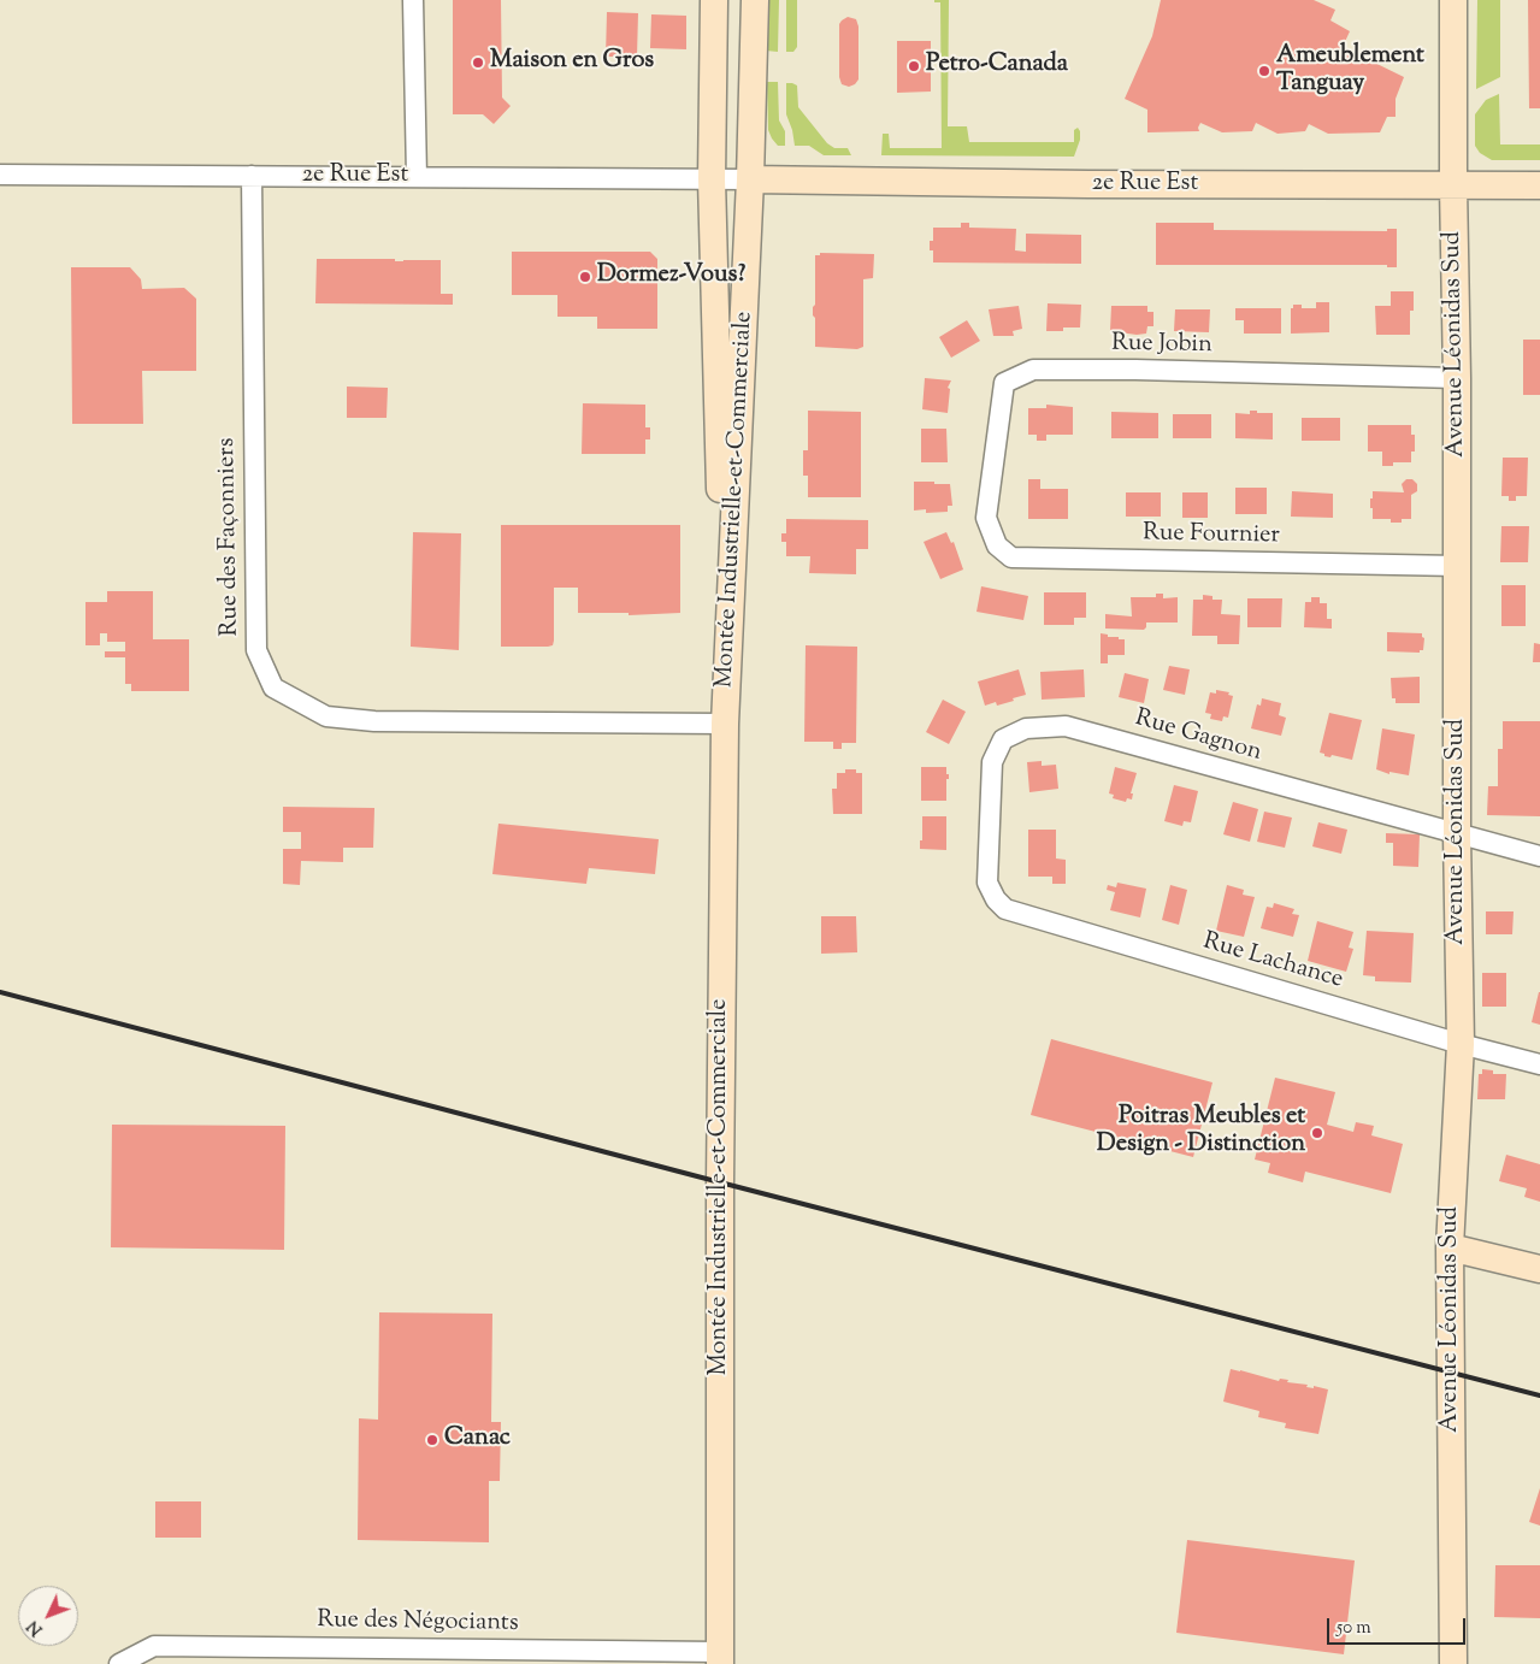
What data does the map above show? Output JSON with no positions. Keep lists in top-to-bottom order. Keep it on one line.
{"streets":{"street":["2e Rue Est","Avenue Léonidas Sud","Rue Jobin","Montée Industrielle-et-Commerciale","Rue Fournier","Rue des Façonniers","Rue Gagnon","Rue Lachance","Rue des Négociants"]},"crossings":[["2e Rue Est","Avenue Léonidas Sud"],["2e Rue Est","Montée Industrielle-et-Commerciale"],["2e Rue Est","Rue des Façonniers"],["Avenue Léonidas Sud","Rue Jobin"],["Avenue Léonidas Sud","Rue Fournier"],["Avenue Léonidas Sud","Rue Gagnon"],["Avenue Léonidas Sud","Rue Lachance"],["Rue Jobin","Rue Fournier"],["Montée Industrielle-et-Commerciale","Rue des Façonniers"],["Montée Industrielle-et-Commerciale","Rue des Négociants"],["Rue Gagnon","Rue Lachance"]],"places":["Maison en Gros","Petro-Canada","Ameublement Tanguay","Dormez-Vous?","Poitras Meubles et Design - Distinction","Canac"],"scale_bar":"50 m","north":"bottom left"}
